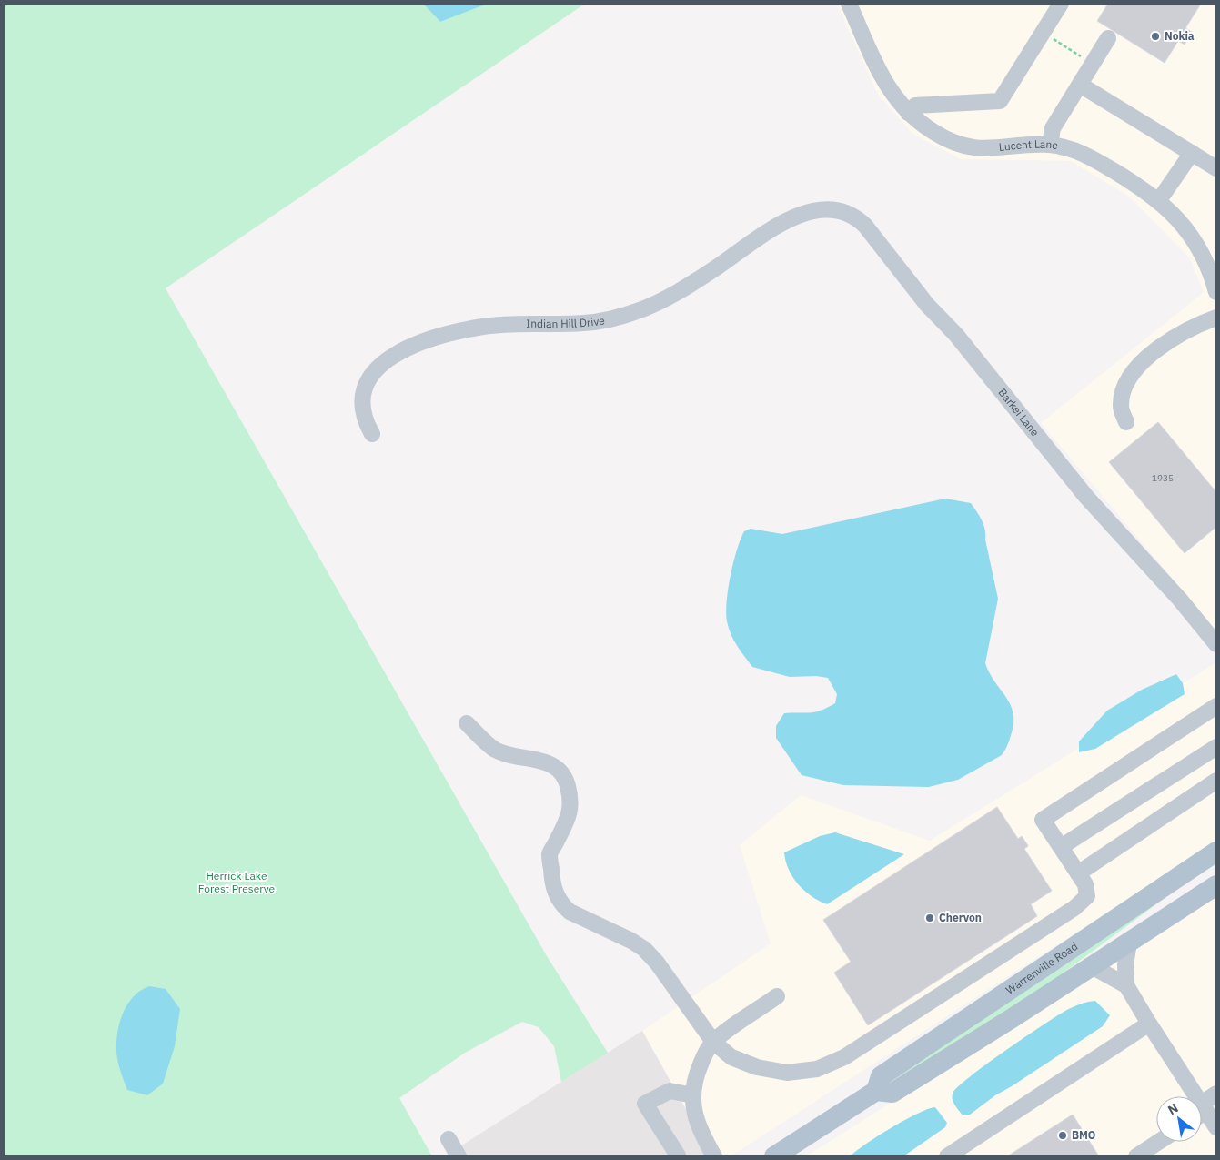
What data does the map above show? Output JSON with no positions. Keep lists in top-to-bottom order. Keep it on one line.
{"streets":{"main road":["Warrenville Road"],"street":["Lucent Lane","Indian Hill Drive","Barkei Lane"]},"crossings":[["Indian Hill Drive","Barkei Lane"]],"parks":["Herrick Lake Forest Preserve"],"places":["Nokia","Chervon","BMO"],"house_numbers":["1935"],"north":"top left"}
